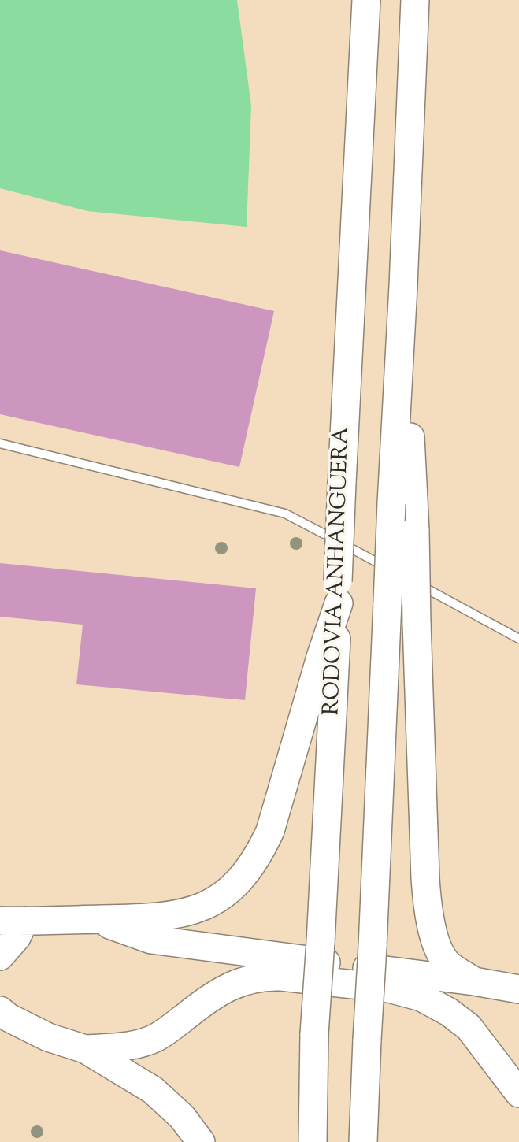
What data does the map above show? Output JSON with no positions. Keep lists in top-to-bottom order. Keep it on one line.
{"streets":{"highway":["RODOVIA ANHANGUERA"]}}
